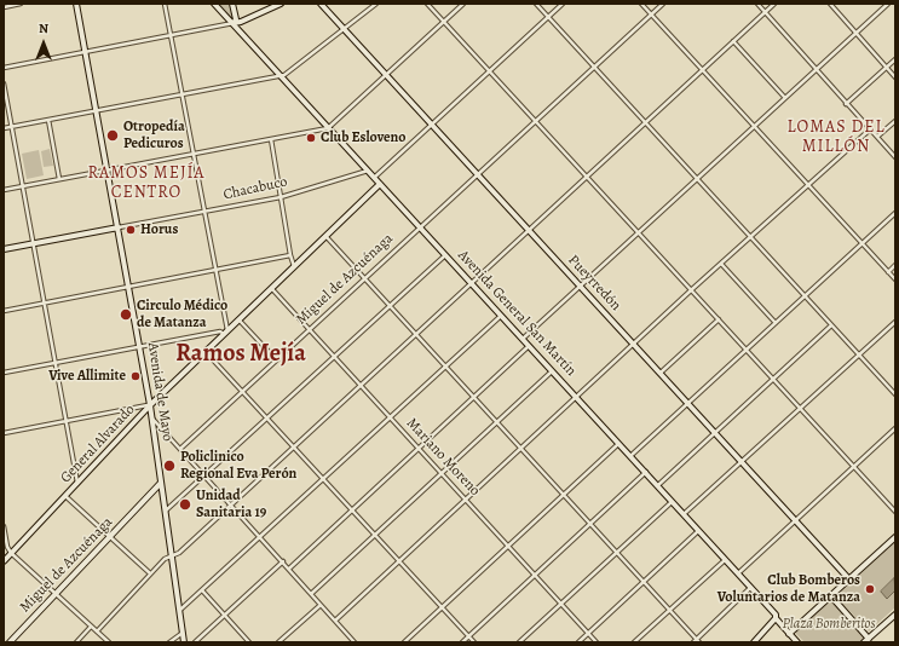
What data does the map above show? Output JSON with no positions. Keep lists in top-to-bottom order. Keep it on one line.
{"streets":{"street":["Chacabuco","Miguel de Azcuénaga","Pueyrredón","Avenida General San Martín","Avenida de Mayo","General Alvarado","Mariano Moreno"]},"crossings":[["Chacabuco","Avenida General San Martín"],["Chacabuco","Avenida de Mayo"],["Miguel de Azcuénaga","Pueyrredón"],["Miguel de Azcuénaga","Avenida General San Martín"],["Miguel de Azcuénaga","Avenida de Mayo"],["Miguel de Azcuénaga","Mariano Moreno"],["Avenida General San Martín","General Alvarado"],["Avenida de Mayo","General Alvarado"],["General Alvarado","Mariano Moreno"]],"districts":["LOMAS DEL MILLÓN","RAMOS MEJÍA CENTRO","Ramos Mejía"],"parks":["Plaza Bomberitos"],"places":["Otropedía Pedicuros","Club Esloveno","Horus","Circulo Médico de Matanza","Vive Allimite","Policlinico Regional Eva Perón","Unidad Sanitaria 19","Club Bomberos Voluntarios de Matanza"],"north":"top"}
